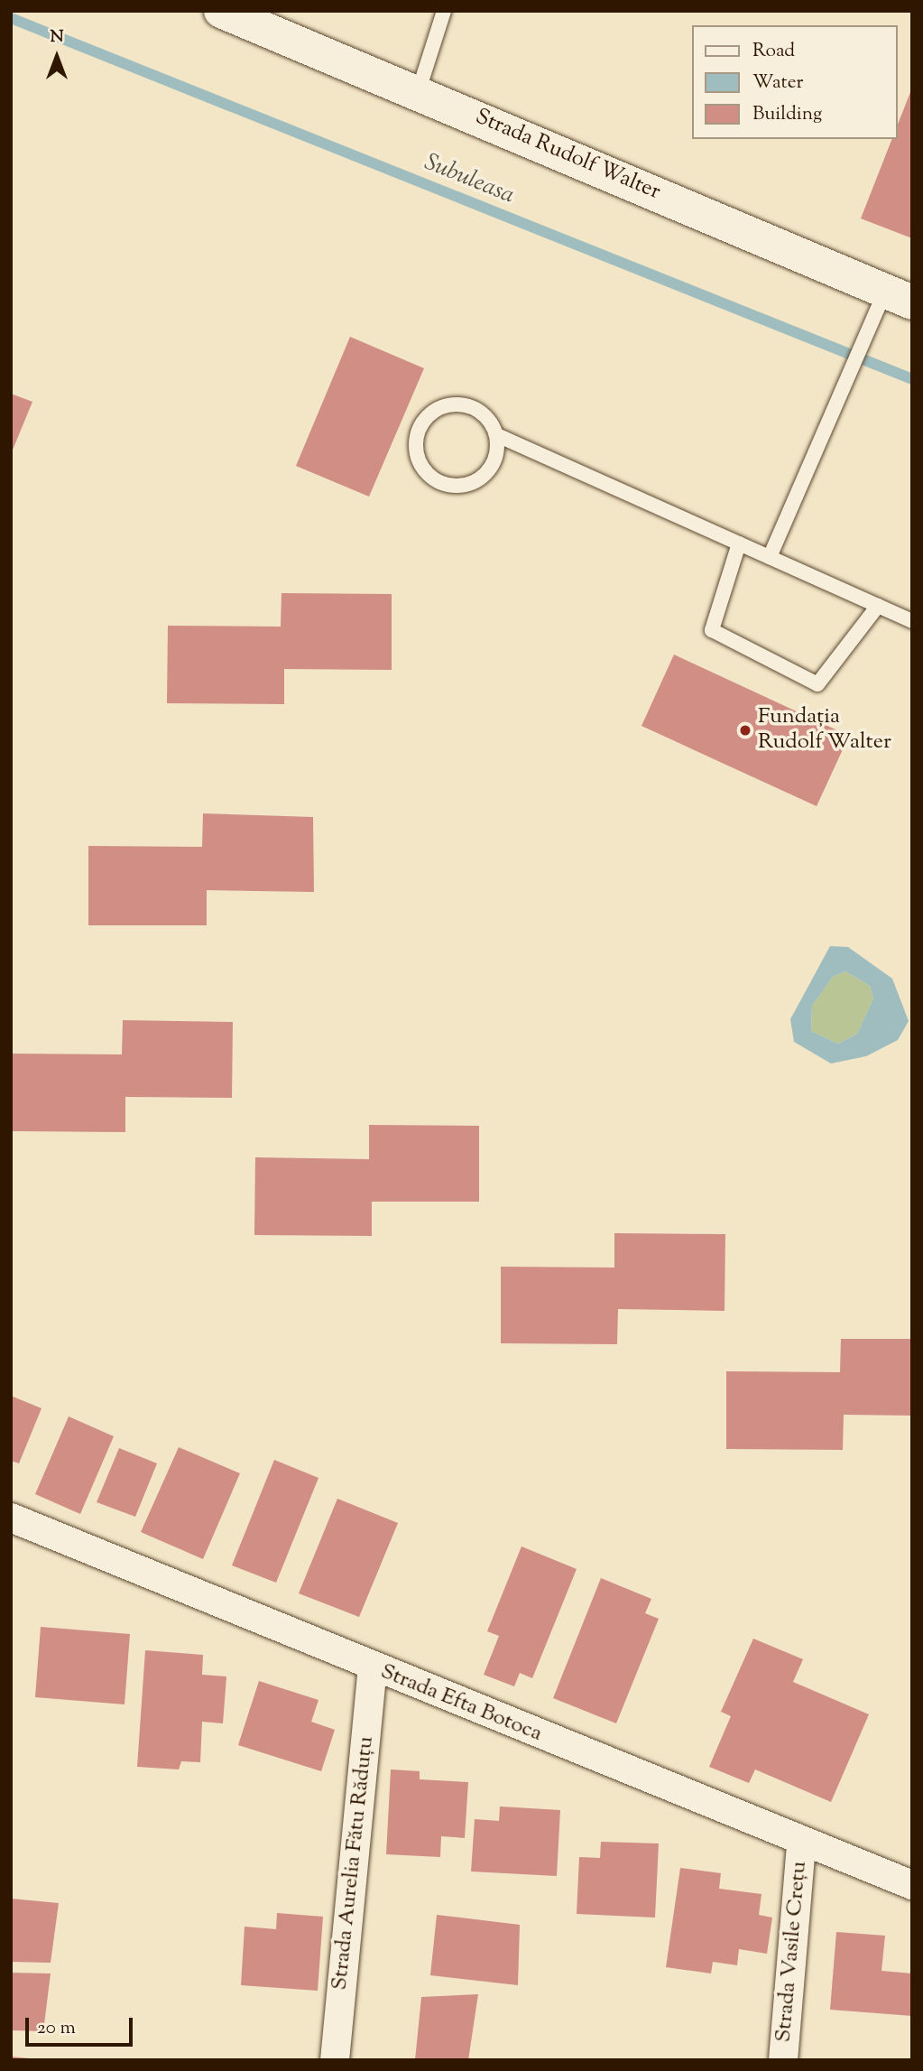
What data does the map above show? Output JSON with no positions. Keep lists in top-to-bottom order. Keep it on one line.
{"streets":{"street":["Strada Rudolf Walter","Strada Efta Botoca","Strada Aurelia Fătu Răduțu","Strada Vasile Crețu"]},"crossings":[["Strada Efta Botoca","Strada Aurelia Fătu Răduțu"],["Strada Efta Botoca","Strada Vasile Crețu"]],"water":["Subuleasa"],"places":["Fundația Rudolf Walter"],"legend":["Road","Water","Building"],"scale_bar":"20 m","north":"top"}
